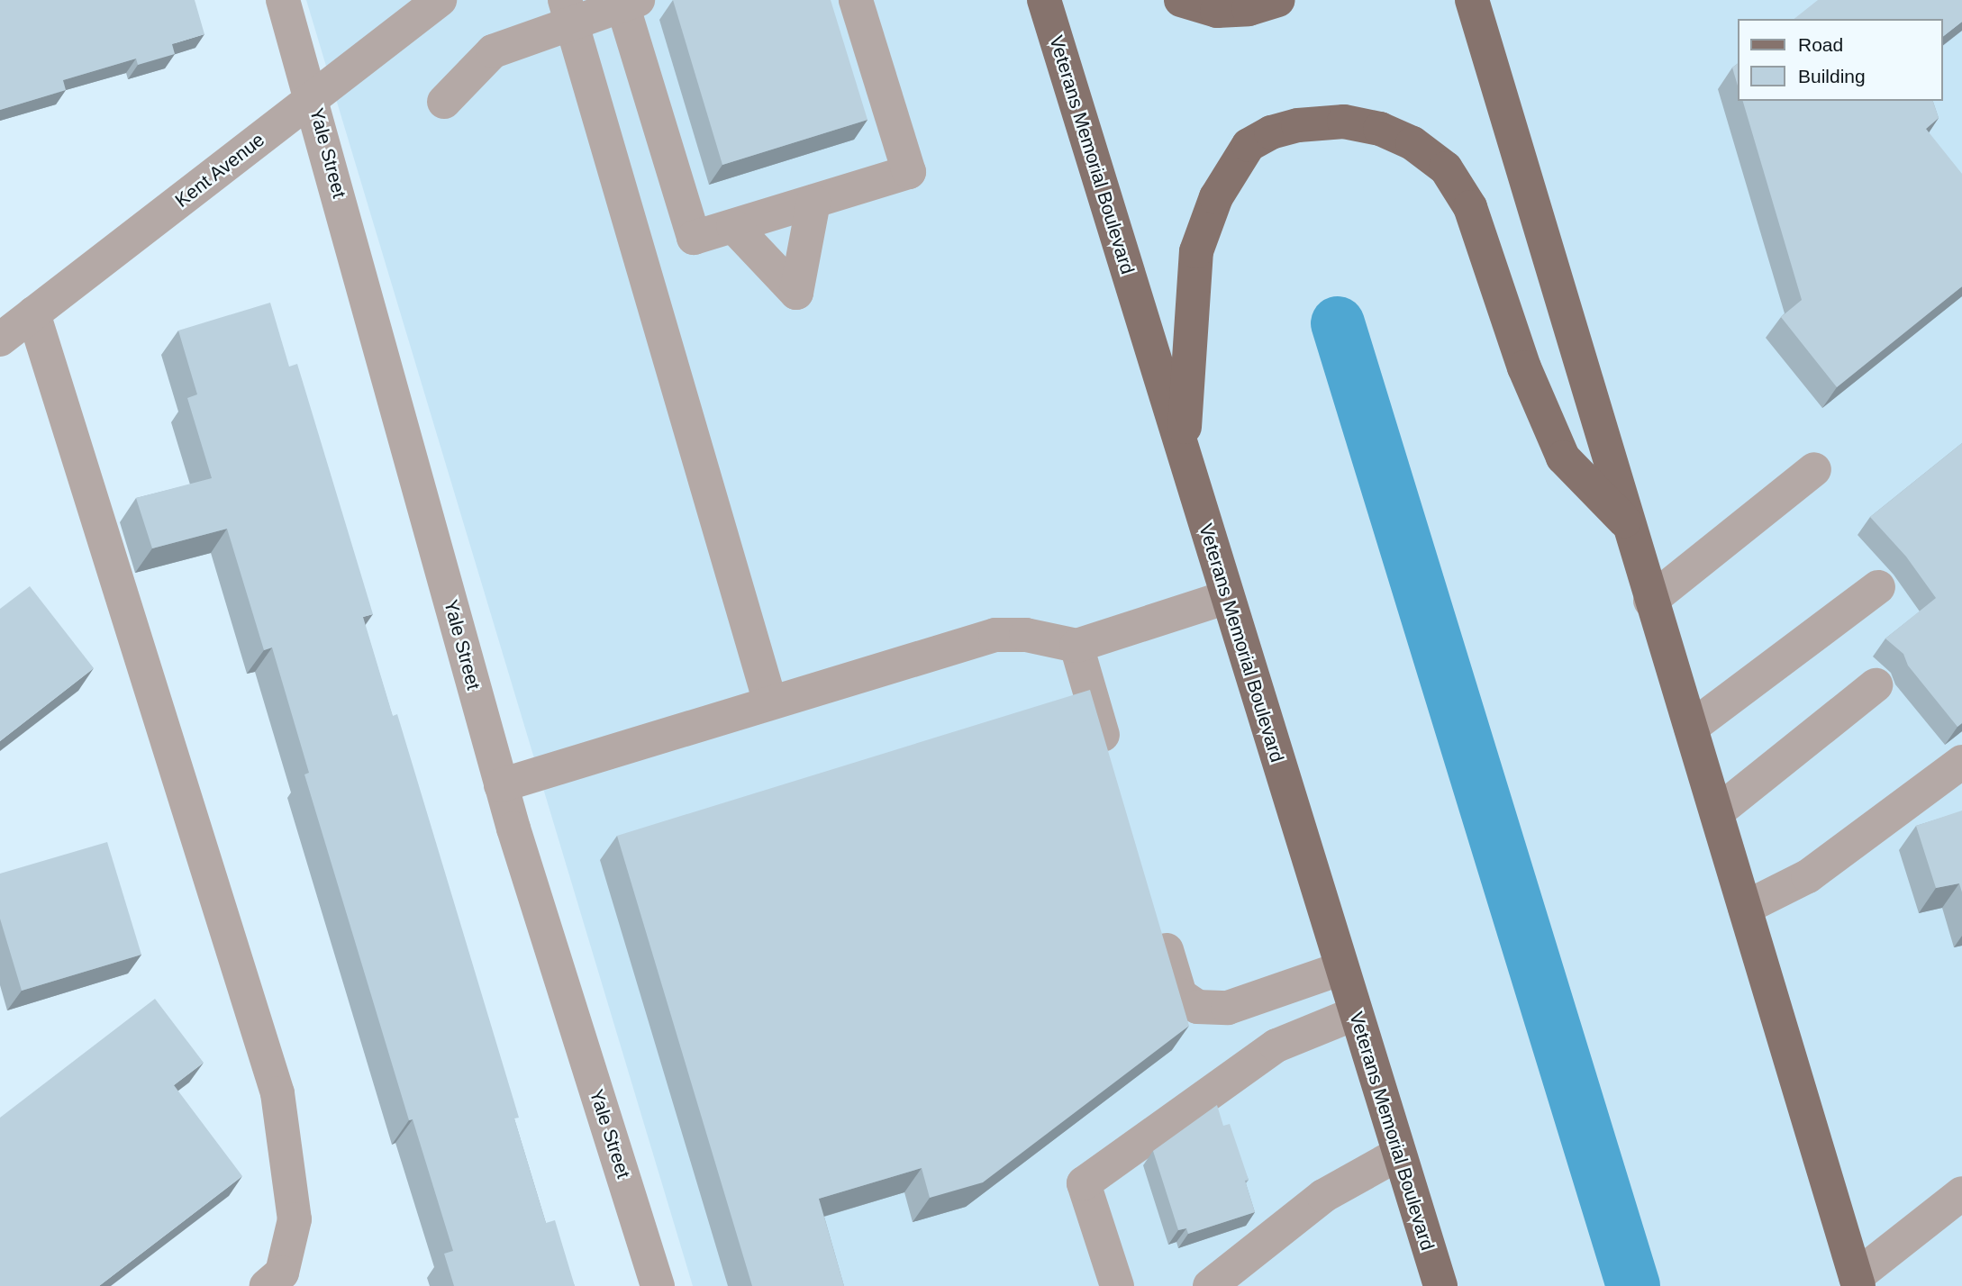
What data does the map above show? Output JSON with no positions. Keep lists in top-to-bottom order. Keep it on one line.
{"streets":{"main road":["Veterans Memorial Boulevard"],"street":["Yale Street","Kent Avenue"]},"crossings":[["Yale Street","Kent Avenue"]],"legend":["Road","Building"]}
